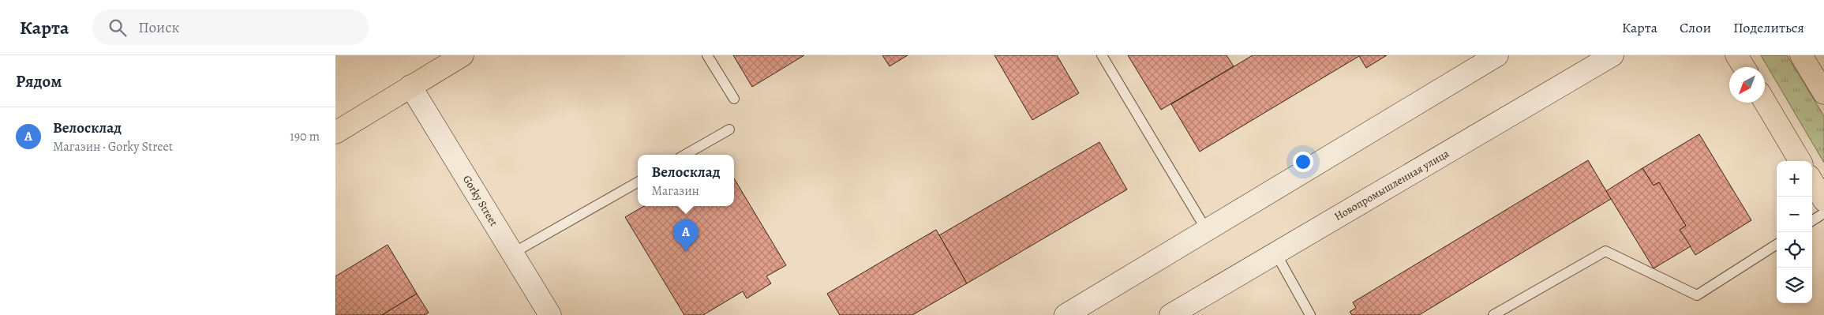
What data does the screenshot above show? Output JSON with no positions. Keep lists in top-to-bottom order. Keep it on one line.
{"streets":{"main road":["Новопромышленная улица","Gorky Street"]},"north":"bottom left","page":{"header":"Карта","search":"Поиск","nav":["Карта","Слои","Поделиться"],"heading":"Рядом","list":[{"mark":"A","name":"Велосклад","note":"Магазин · Gorky Street","value":"190 m"}],"popup":["Велосклад","Магазин"],"map_buttons":["+","−"],"pins":"A"}}
